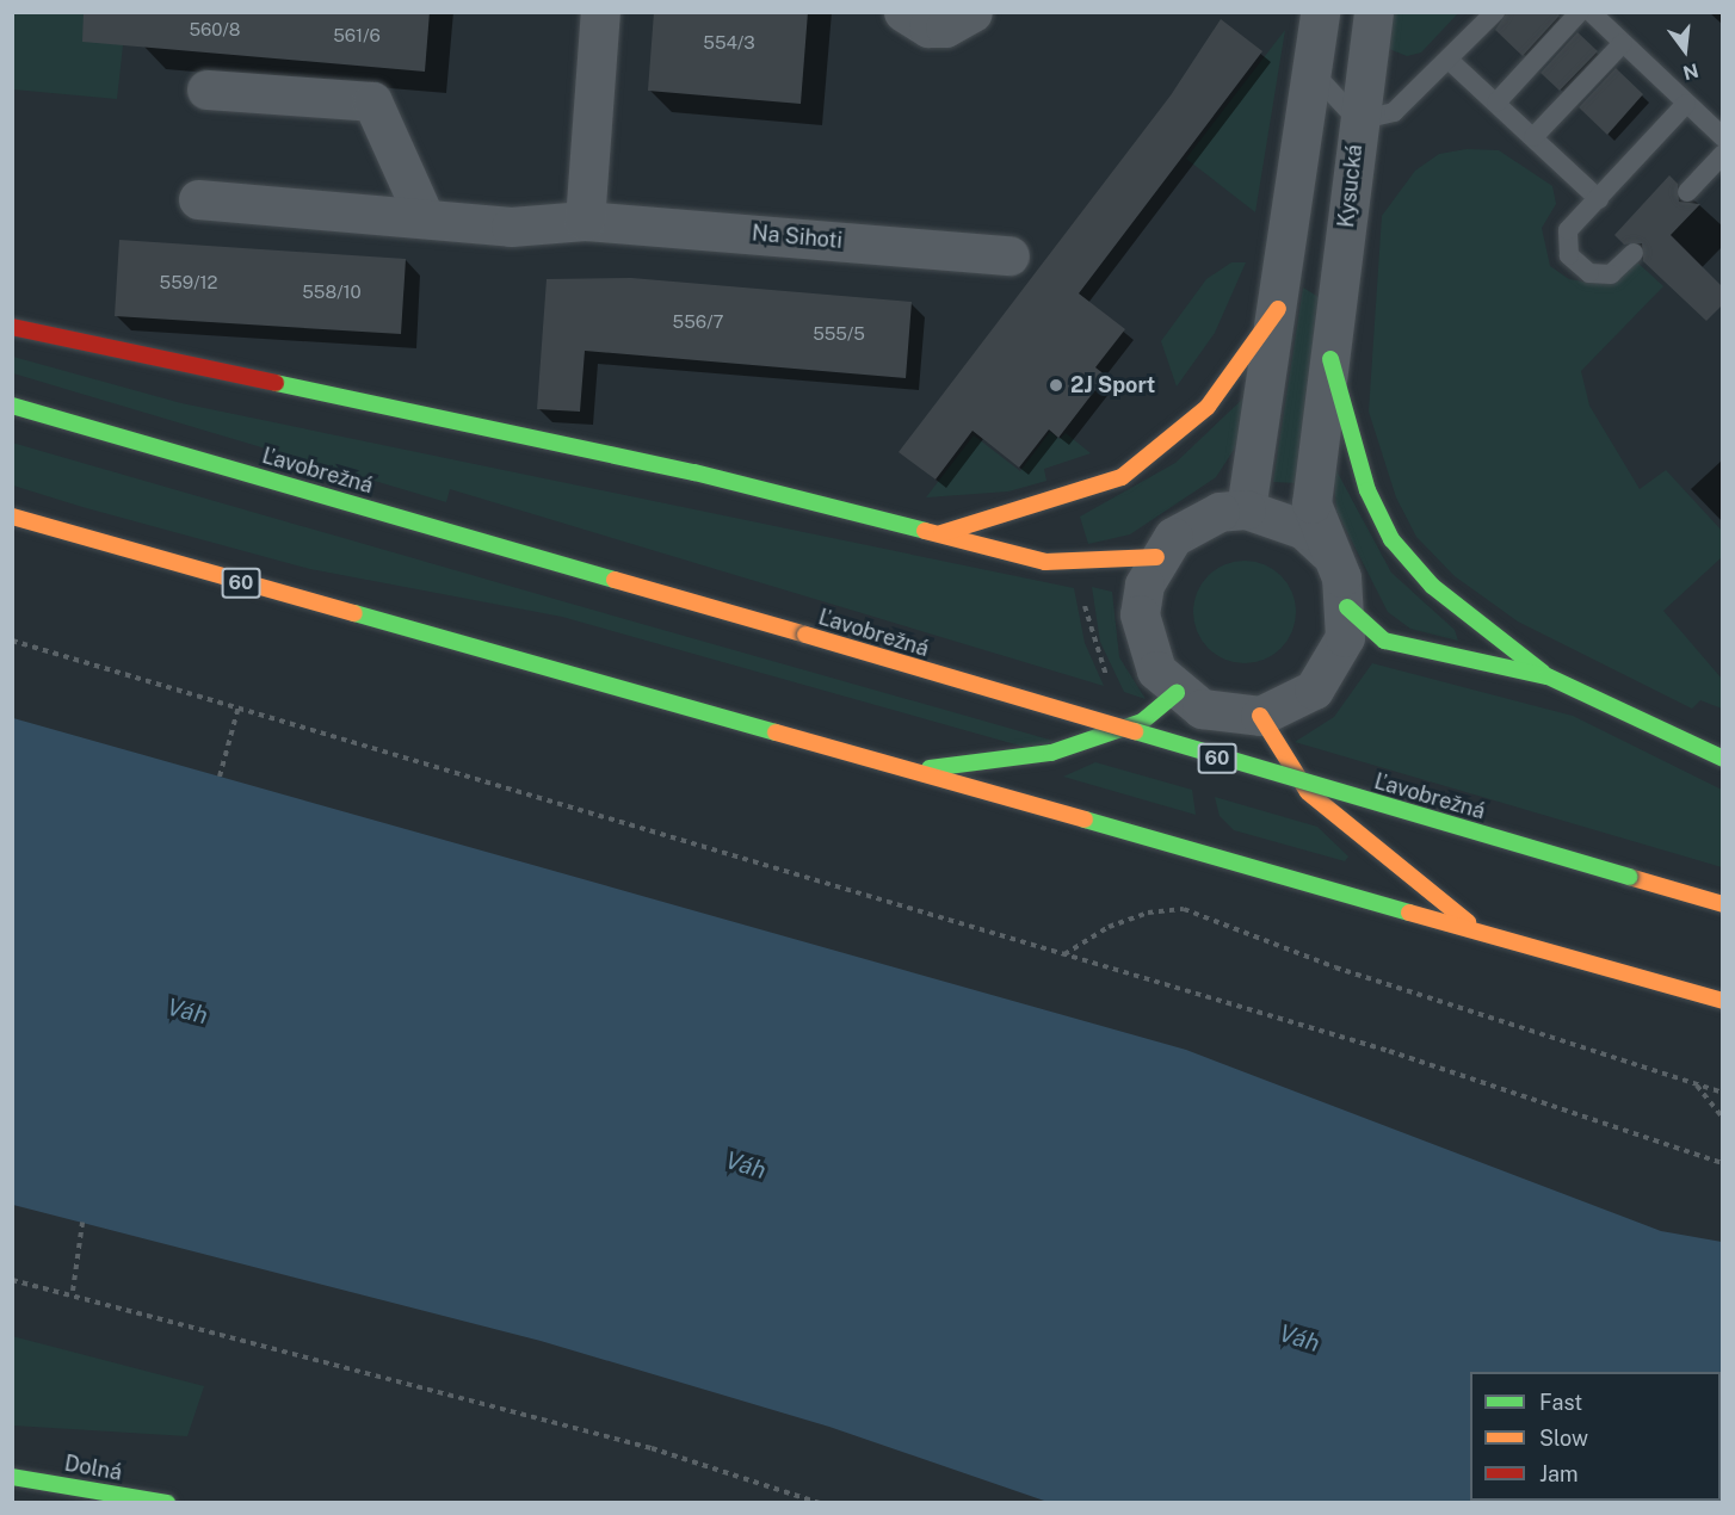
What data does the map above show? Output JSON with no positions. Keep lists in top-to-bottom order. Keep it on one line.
{"streets":{"main road":["Ľavobrežná","60","Dolná"],"street":["Kysucká","Na Sihoti"]},"water":["Váh"],"places":["2J Sport"],"house_numbers":["560/8","561/6","554/3","559/12","558/10","556/7","555/5"],"legend":["Fast","Slow","Jam"],"north":"bottom"}
